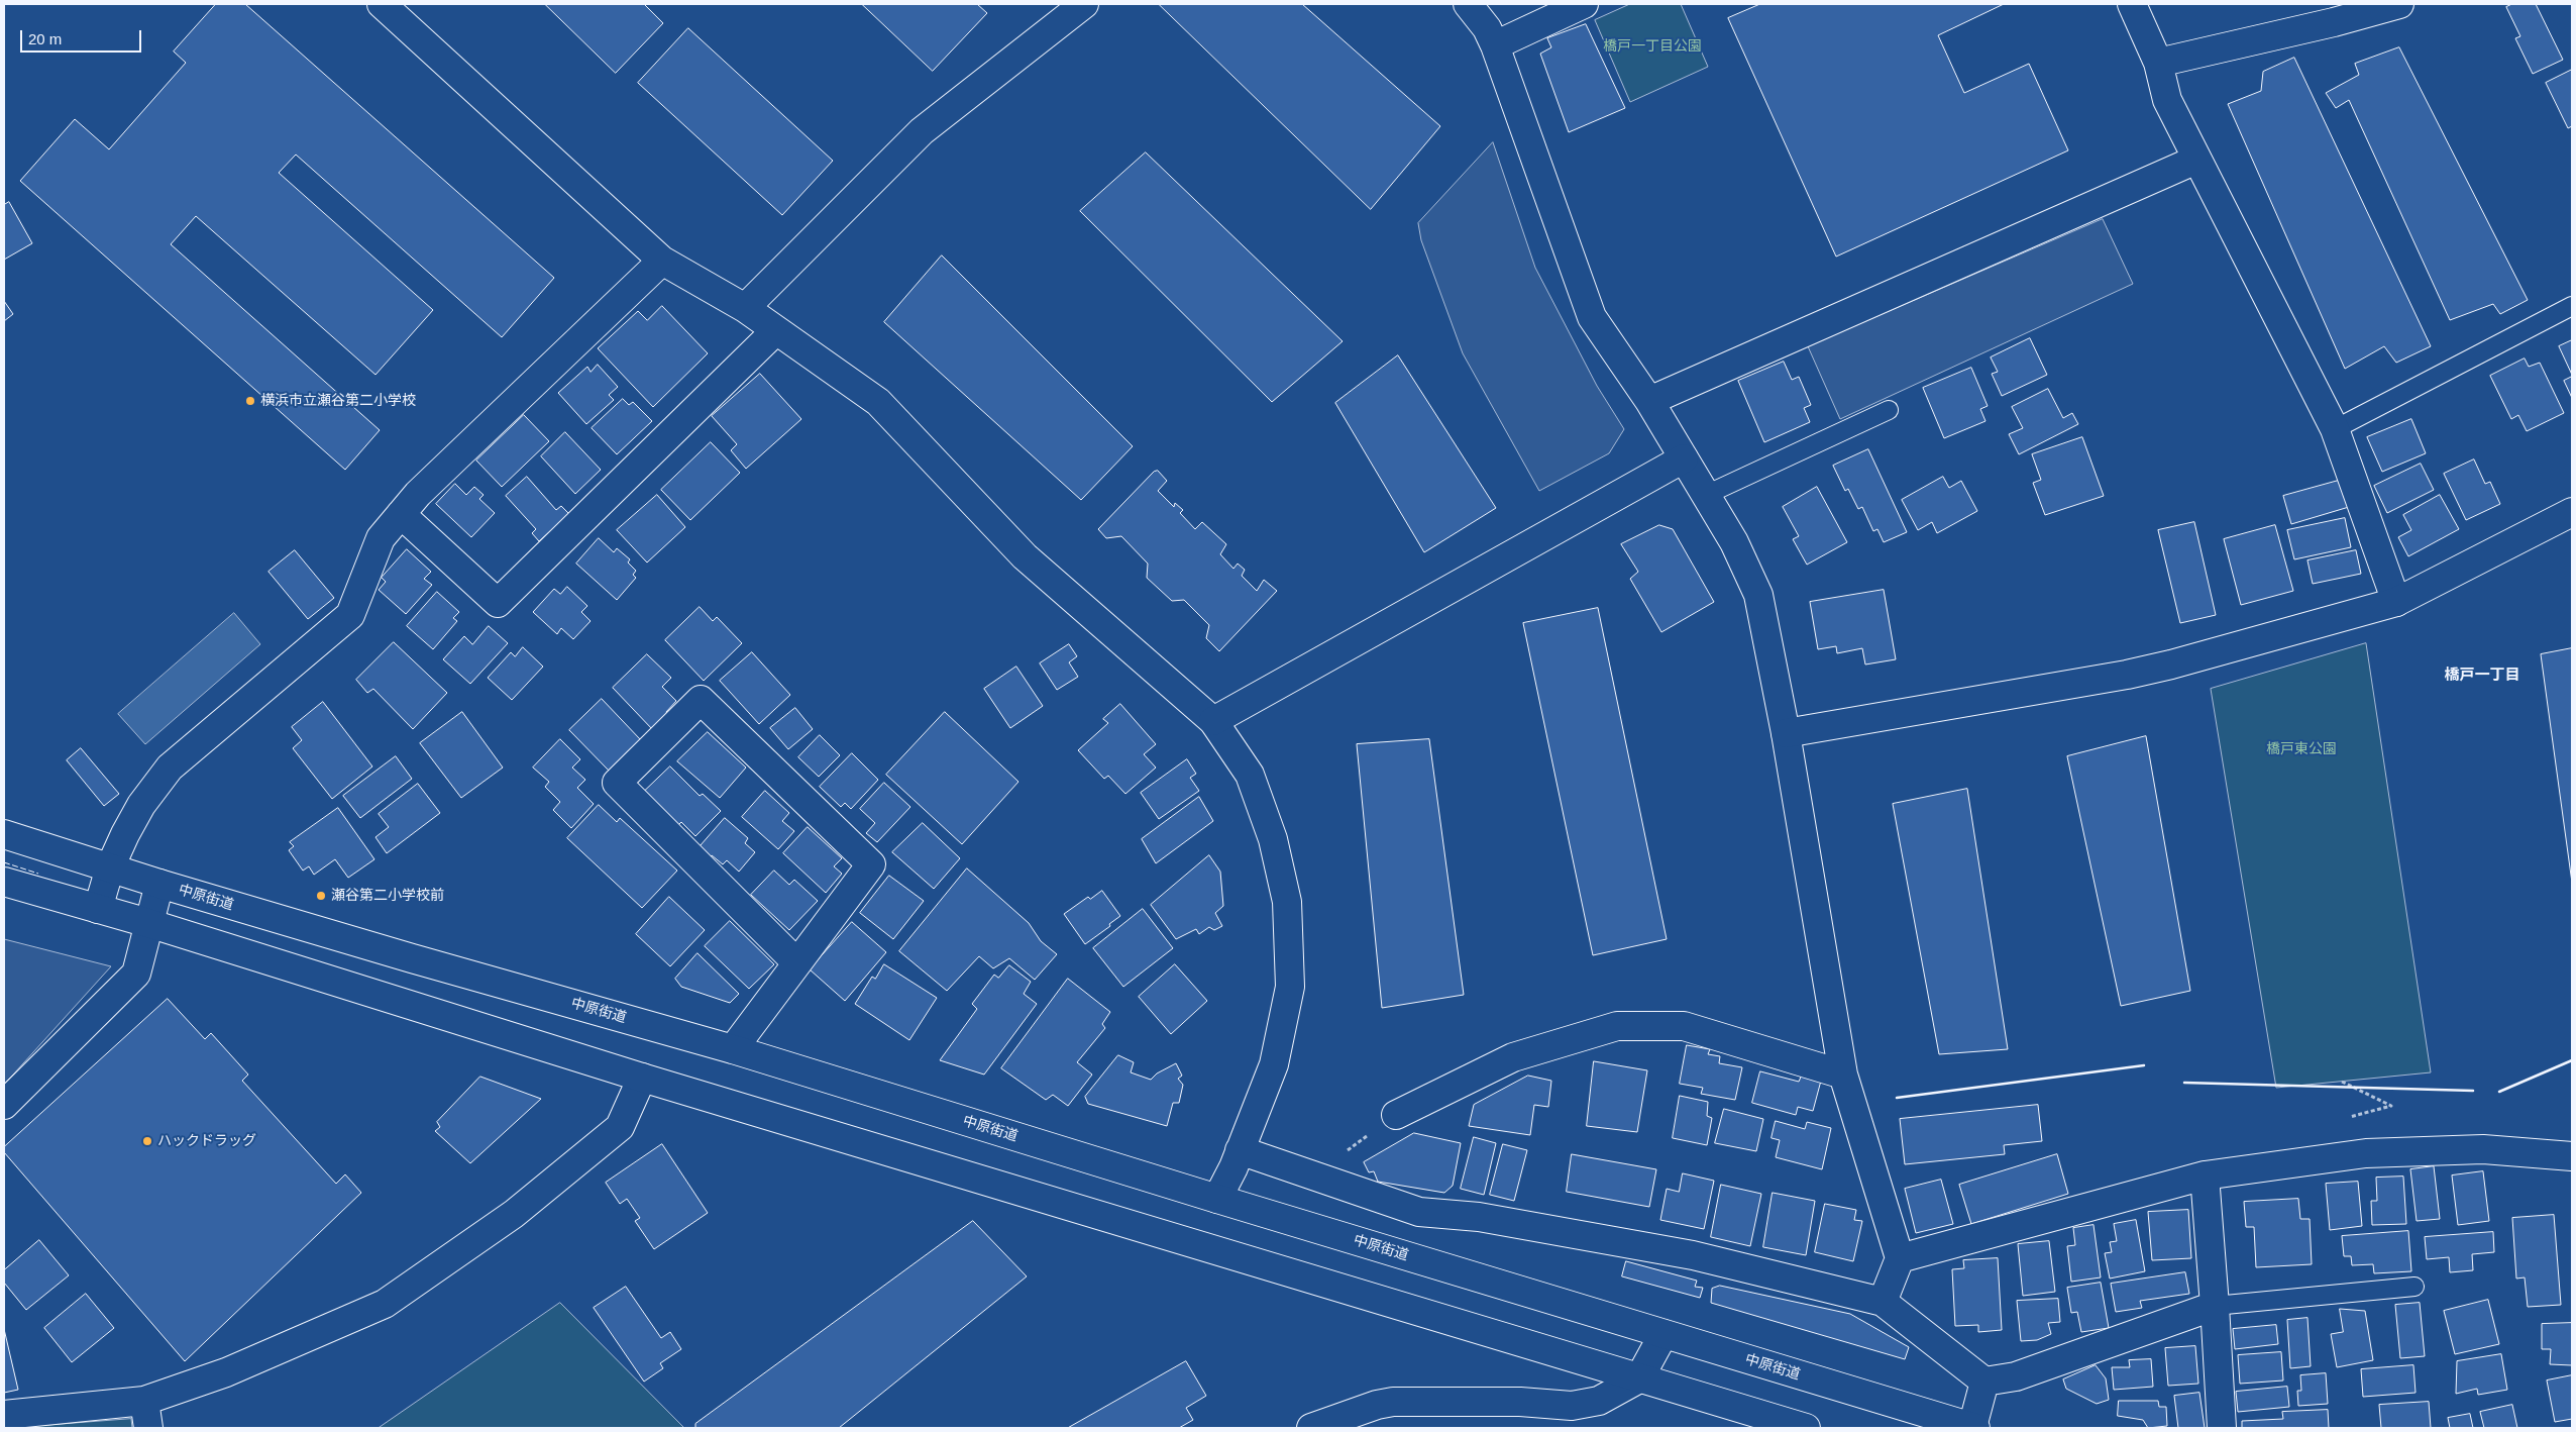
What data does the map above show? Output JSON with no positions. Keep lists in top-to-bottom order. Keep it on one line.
{"streets":{"street":["中原街道"]},"districts":["橋戸一丁目"],"parks":["橋戸一丁目公園","橋戸東公園"],"places":["横浜市立瀬谷第二小学校","瀬谷第二小学校前","ハックドラッグ"],"scale_bar":"20 m"}
